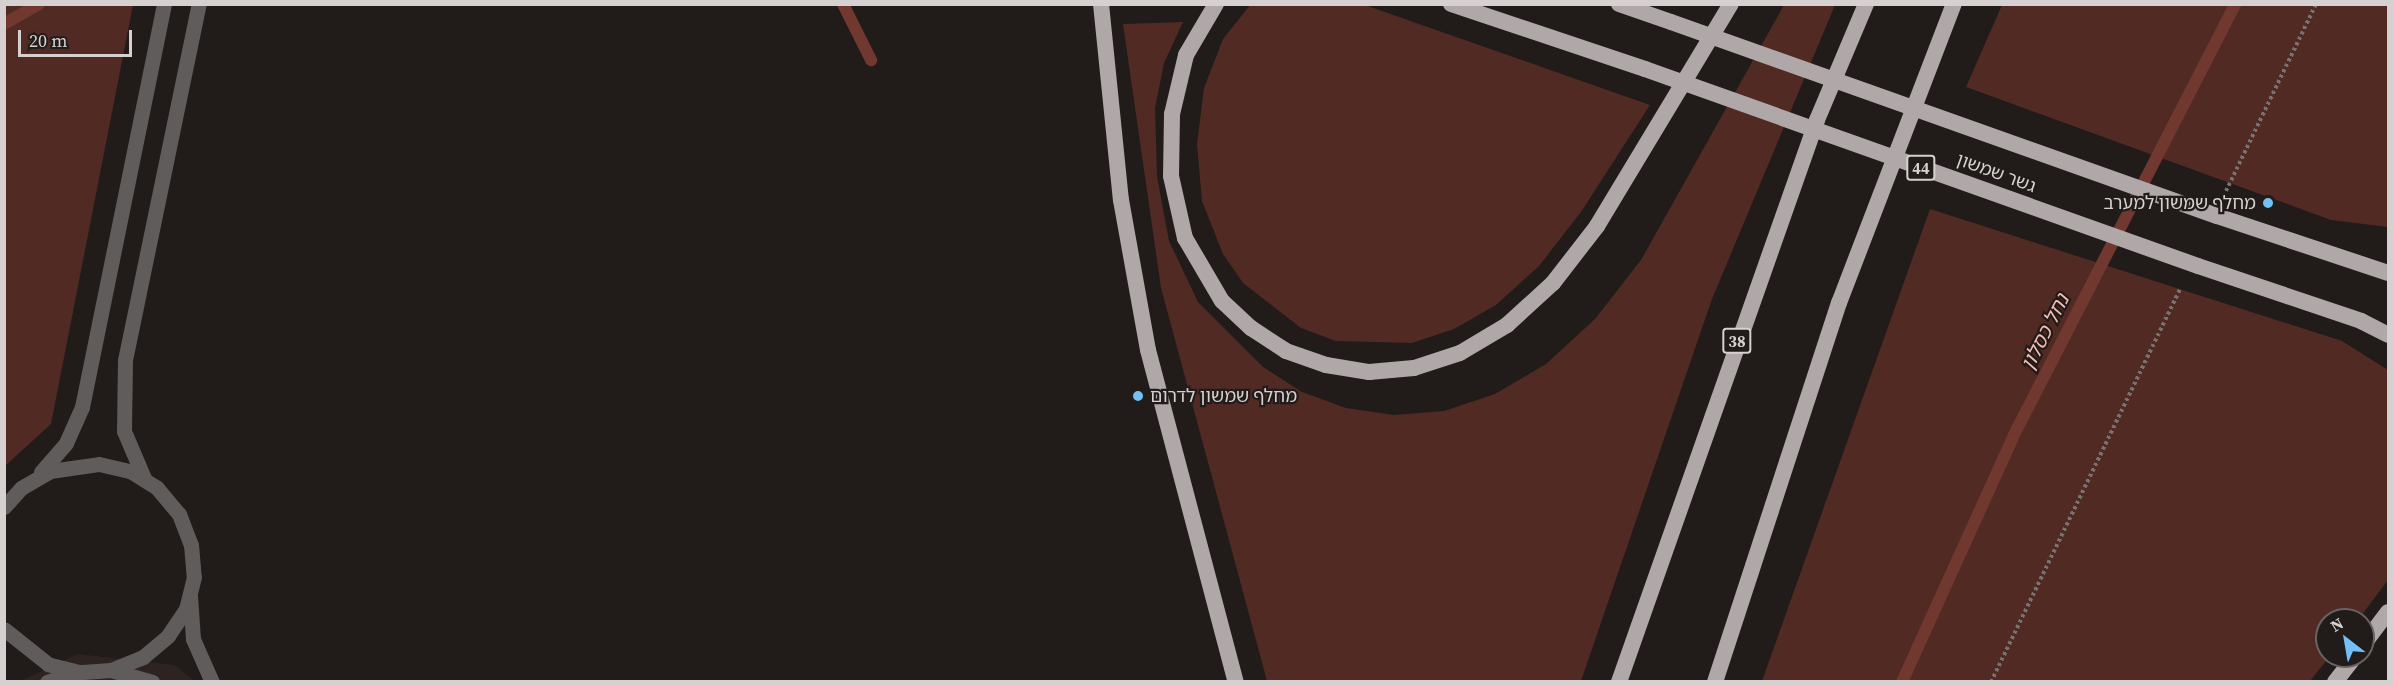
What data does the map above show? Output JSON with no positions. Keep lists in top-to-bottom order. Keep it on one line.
{"streets":{"highway":["44","גשר שמשון","38"]},"water":["נחל כסלון"],"places":["מחלף שמשון למערב","מחלף שמשון לדרום"],"scale_bar":"20 m","north":"top left"}
